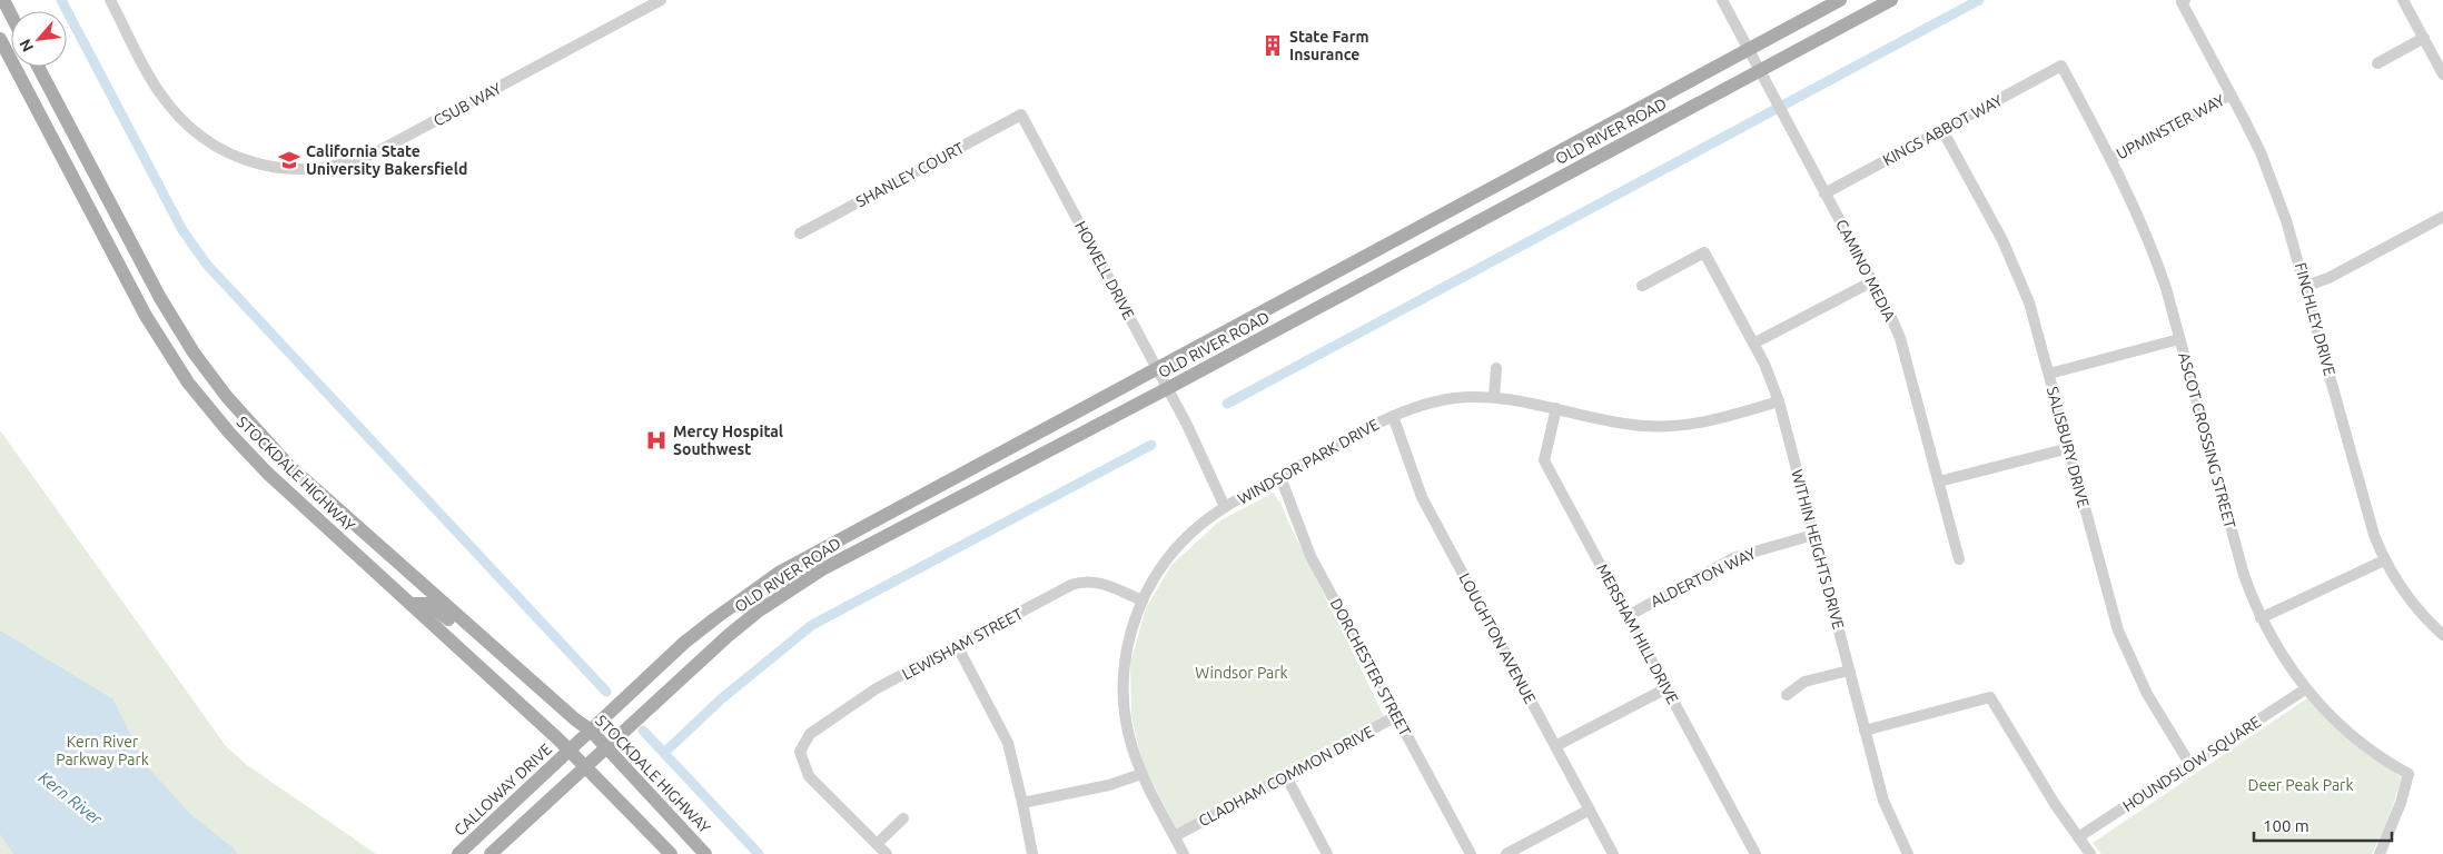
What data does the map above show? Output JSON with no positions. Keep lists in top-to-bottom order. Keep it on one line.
{"streets":{"main road":["OLD RIVER ROAD","STOCKDALE HIGHWAY","CALLOWAY DRIVE"],"street":["CSUB WAY","UPMINSTER WAY","KINGS ABBOT WAY","SHANLEY COURT","HOWELL DRIVE","CAMINO MEDIA","FINCHLEY DRIVE","ASCOT CROSSING STREET","SALISBURY DRIVE","WINDSOR PARK DRIVE","WITHIN HEIGHTS DRIVE","ALDERTON WAY","MERSHAM HILL DRIVE","LOUGHTON AVENUE","LEWISHAM STREET","DORCHESTER STREET","HOUNDSLOW SQUARE","CLADHAM COMMON DRIVE"]},"crossings":[["UPMINSTER WAY","FINCHLEY DRIVE"],["UPMINSTER WAY","ASCOT CROSSING STREET"],["KINGS ABBOT WAY","CAMINO MEDIA"],["KINGS ABBOT WAY","ASCOT CROSSING STREET"],["KINGS ABBOT WAY","SALISBURY DRIVE"],["OLD RIVER ROAD","HOWELL DRIVE"],["OLD RIVER ROAD","CAMINO MEDIA"],["OLD RIVER ROAD","STOCKDALE HIGHWAY"],["OLD RIVER ROAD","CALLOWAY DRIVE"],["SHANLEY COURT","HOWELL DRIVE"],["HOWELL DRIVE","WINDSOR PARK DRIVE"],["ASCOT CROSSING STREET","HOUNDSLOW SQUARE"],["SALISBURY DRIVE","HOUNDSLOW SQUARE"],["WINDSOR PARK DRIVE","WITHIN HEIGHTS DRIVE"],["WINDSOR PARK DRIVE","MERSHAM HILL DRIVE"],["WINDSOR PARK DRIVE","LOUGHTON AVENUE"],["WINDSOR PARK DRIVE","LEWISHAM STREET"],["WINDSOR PARK DRIVE","DORCHESTER STREET"],["WINDSOR PARK DRIVE","CLADHAM COMMON DRIVE"],["STOCKDALE HIGHWAY","CALLOWAY DRIVE"],["WITHIN HEIGHTS DRIVE","ALDERTON WAY"],["ALDERTON WAY","MERSHAM HILL DRIVE"],["DORCHESTER STREET","CLADHAM COMMON DRIVE"]],"water":["Kern River"],"parks":["Windsor Park","Kern River Parkway Park","Deer Peak Park"],"places":{"building":["State Farm Insurance"],"school or university":["California State University Bakersfield"],"hospital":["Mercy Hospital Southwest"]},"scale_bar":"100 m","north":"bottom left"}
